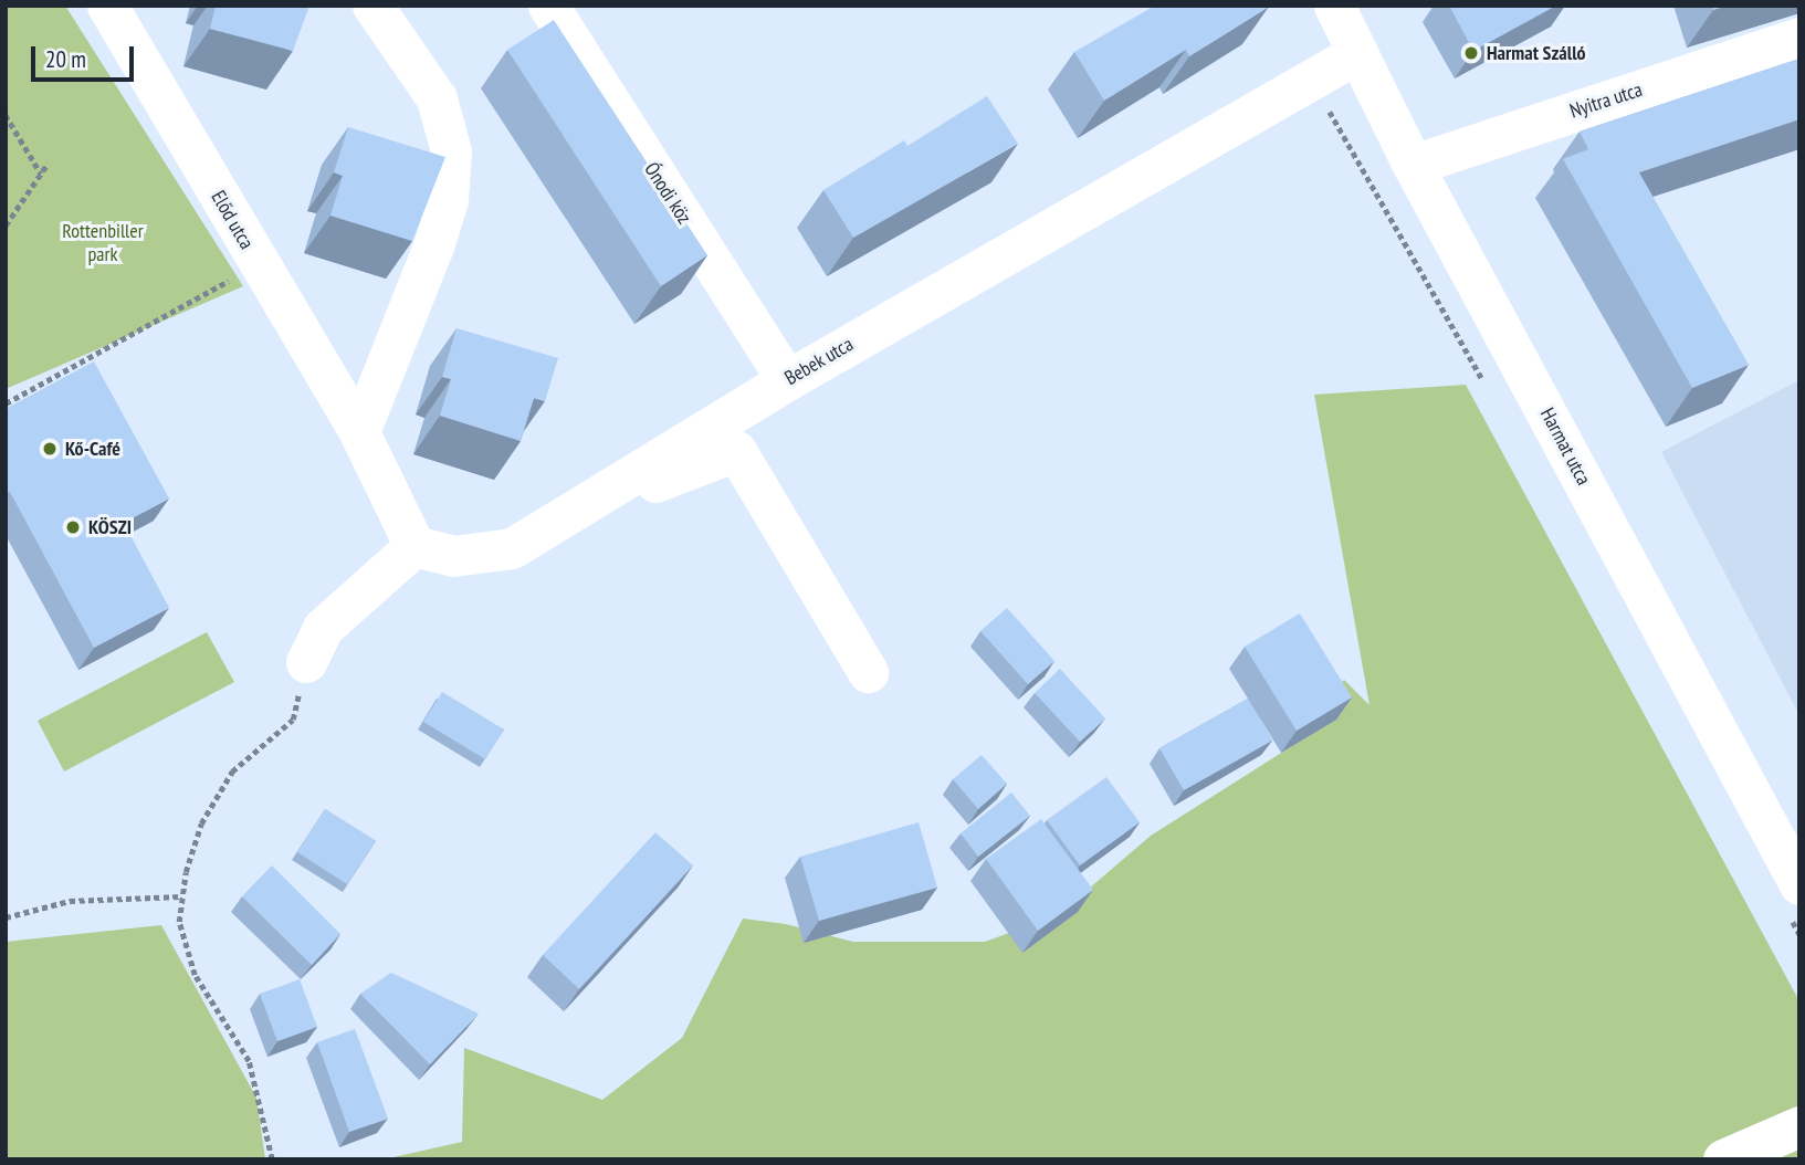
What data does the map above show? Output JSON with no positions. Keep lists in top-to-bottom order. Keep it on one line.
{"streets":{"street":["Nyitra utca","Ónodi köz","Előd utca","Bebek utca","Harmat utca"]},"crossings":[["Nyitra utca","Harmat utca"],["Ónodi köz","Bebek utca"],["Előd utca","Bebek utca"],["Bebek utca","Harmat utca"]],"parks":["Rottenbiller park"],"places":["Harmat Szálló","Kő-Café","KÖSZI"],"scale_bar":"20 m"}
